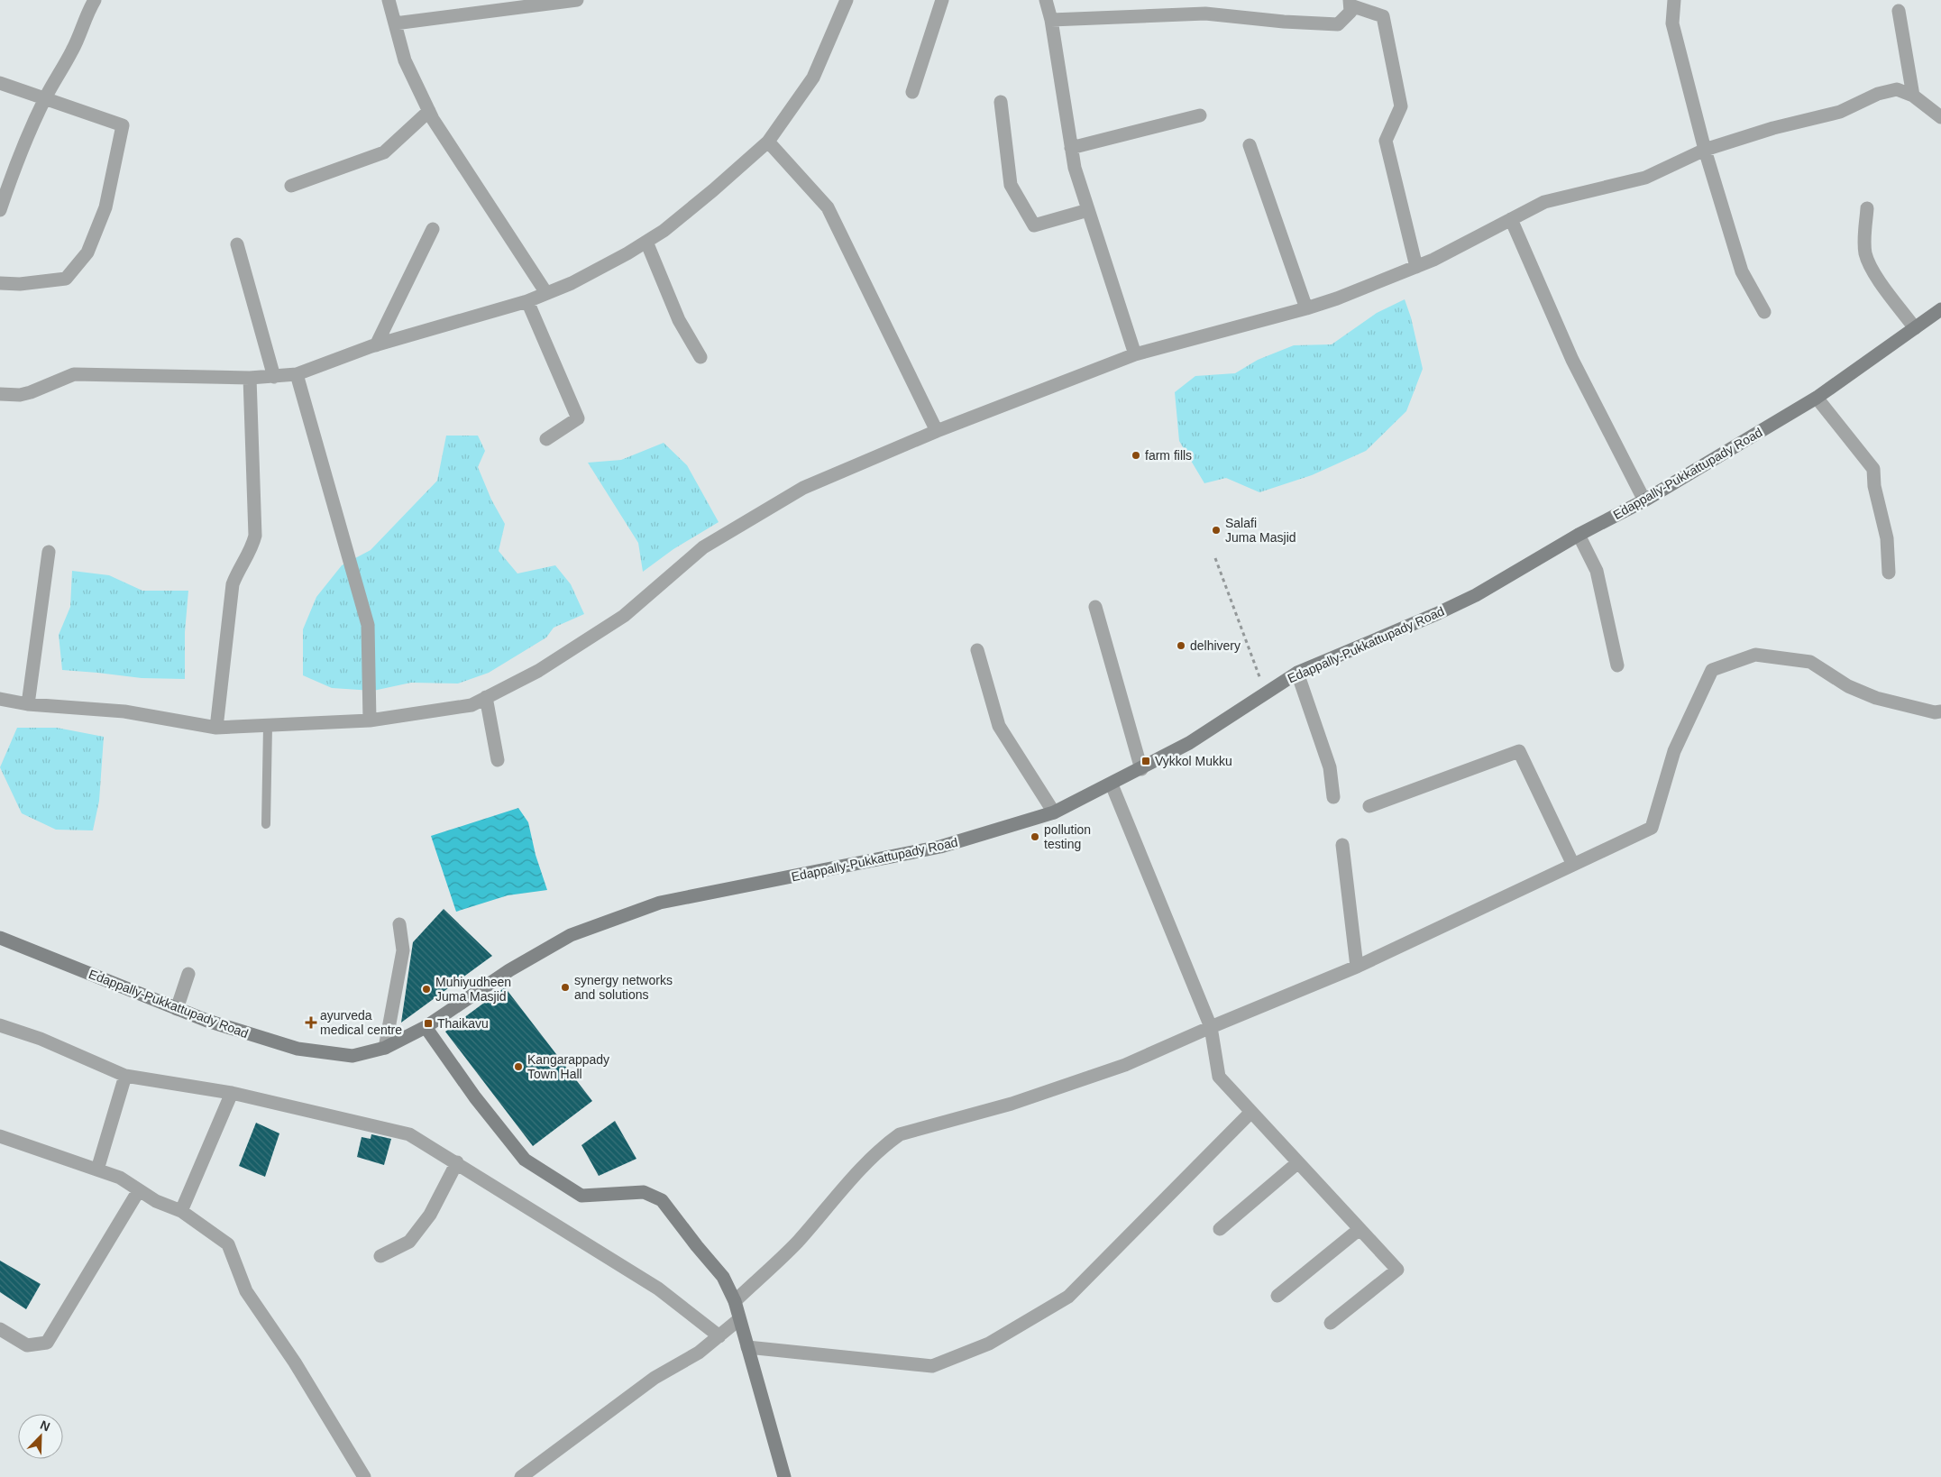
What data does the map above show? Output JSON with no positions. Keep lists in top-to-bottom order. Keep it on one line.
{"streets":{"main road":["Edappally-Pukkattupady Road"]},"places":{"other":["farm fills","Salafi Juma Masjid","delhivery","pollution testing","synergy networks and solutions","Muhiyudheen Juma Masjid","Kangarappady Town Hall"],"transit":["Vykkol Mukku","Thaikavu"],"health":["ayurveda medical centre"]},"north":"top right"}
